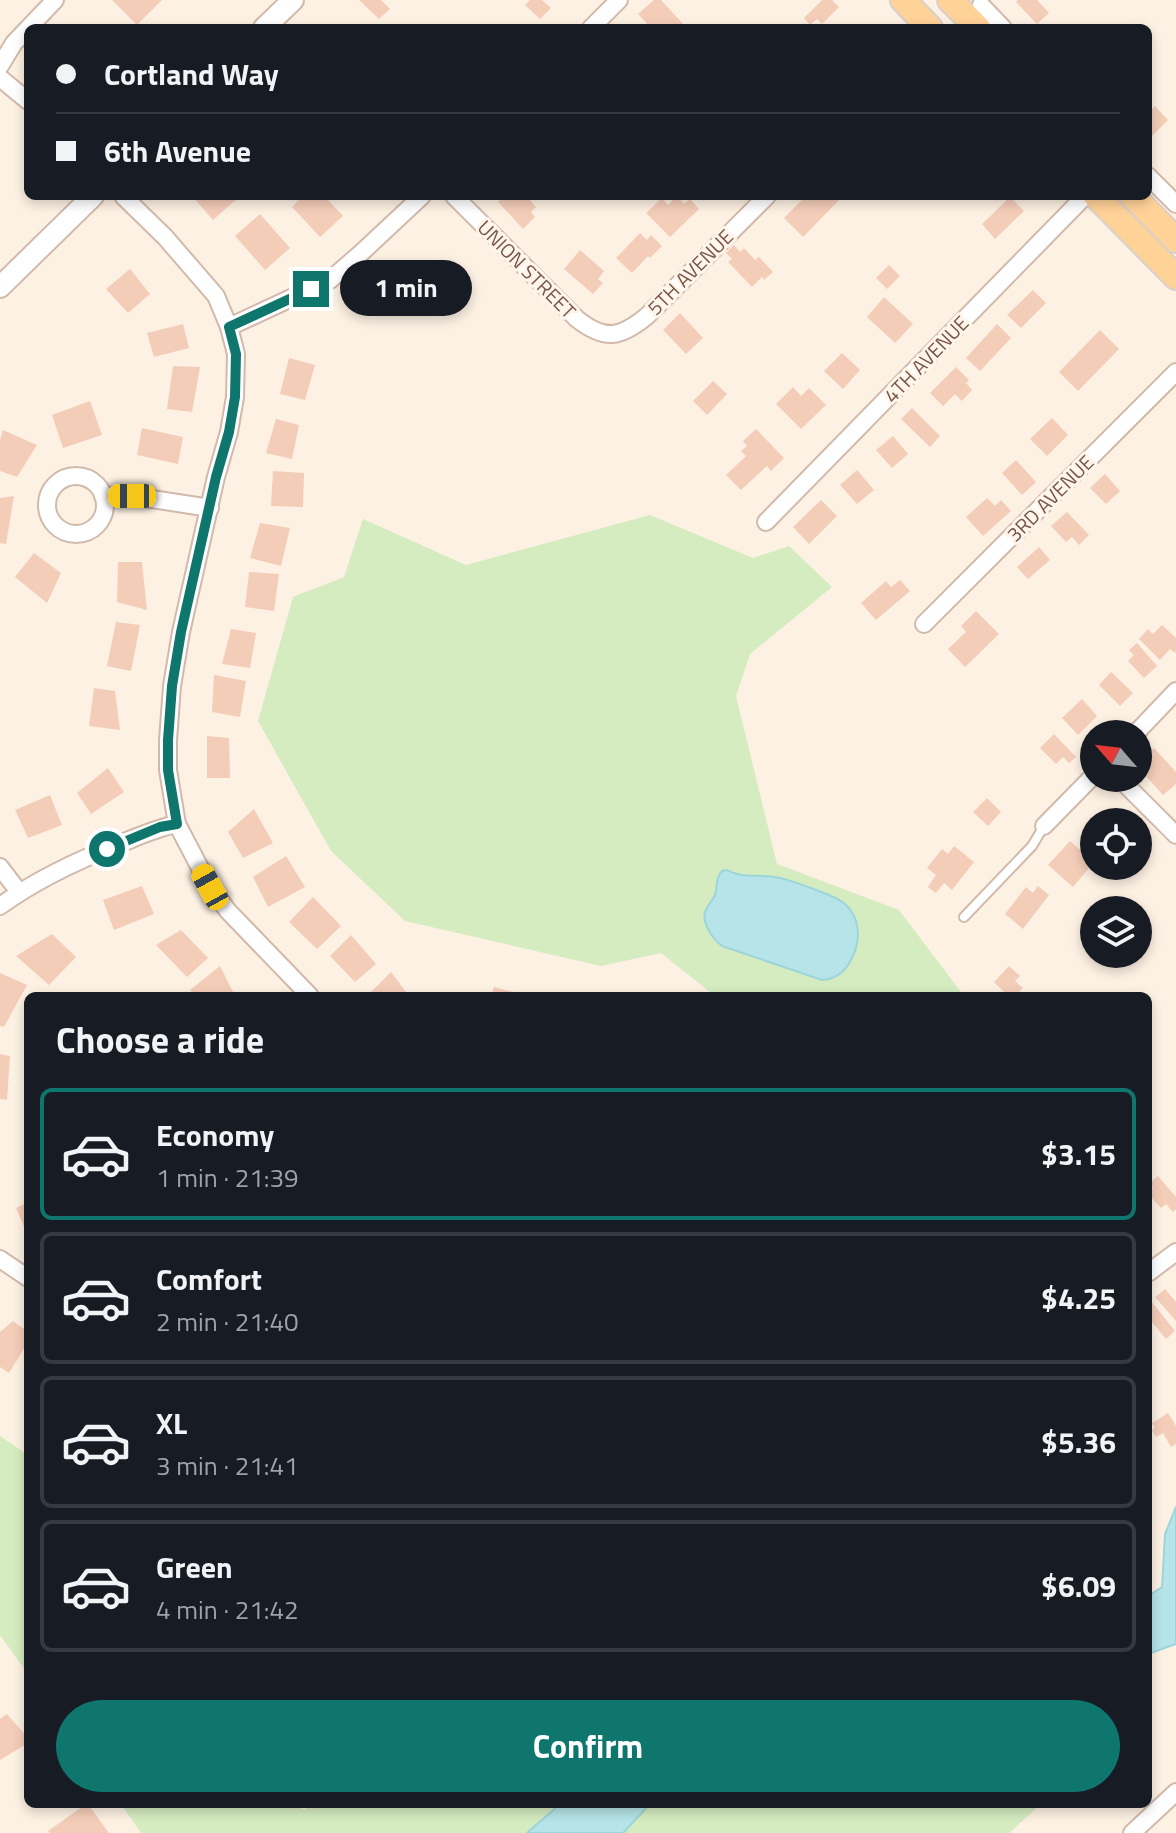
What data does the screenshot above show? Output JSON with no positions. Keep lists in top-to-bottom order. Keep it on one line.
{"streets":{"street":["UNION STREET","5TH AVENUE","4TH AVENUE","3RD AVENUE"]},"crossings":[["UNION STREET","5TH AVENUE"]],"north":"top left","page":{"banner":["Cortland Way","6th Avenue"],"bubble":"1 min","heading":"Choose a ride","list":[{"name":"Economy","note":"1 min · 21:39","value":"$3.15"},{"name":"Comfort","note":"2 min · 21:40","value":"$4.25"},{"name":"XL","note":"3 min · 21:41","value":"$5.36"},{"name":"Green","note":"4 min · 21:42","value":"$6.09"}],"buttons":"Confirm"}}
